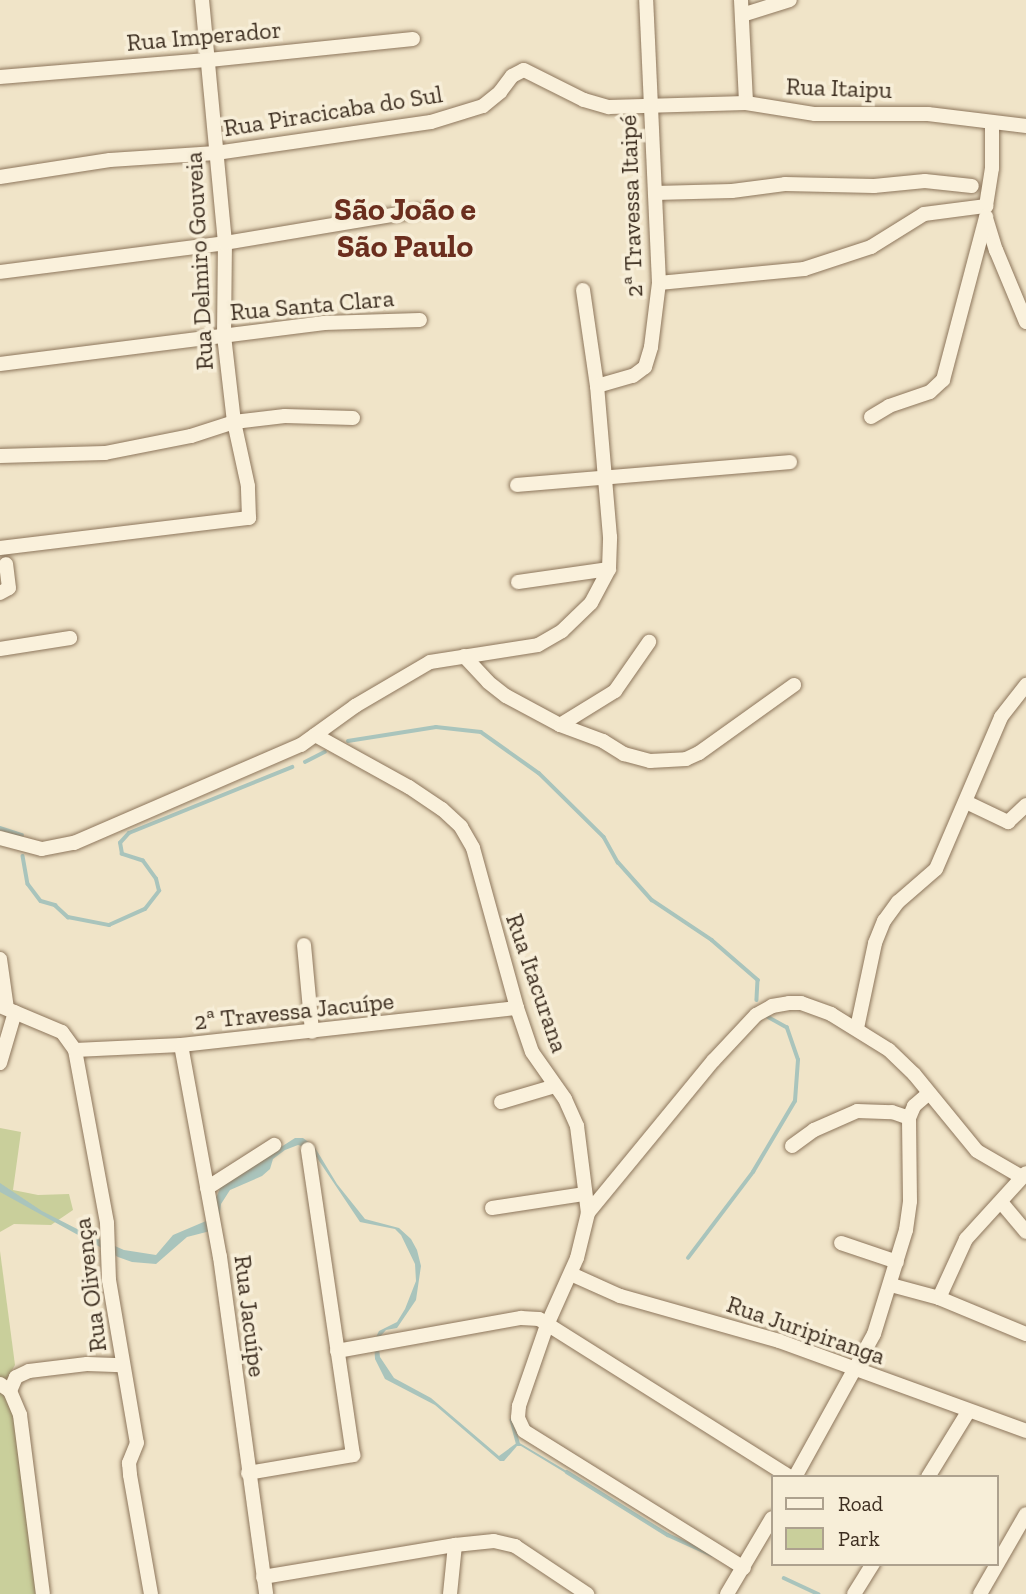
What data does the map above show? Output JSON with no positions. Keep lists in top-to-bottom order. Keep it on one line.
{"streets":{"street":["Rua Imperador","Rua Itaipu","Rua Piracicaba do Sul","2ª Travessa Itaipé","Rua Delmiro Gouveia","Rua Santa Clara","Rua Itacurana","2ª Travessa Jacuípe","Rua Olivença","Rua Jacuípe","Rua Juripiranga"]},"crossings":[["Rua Imperador","Rua Delmiro Gouveia"],["Rua Itaipu","Rua Piracicaba do Sul"],["Rua Itaipu","2ª Travessa Itaipé"],["Rua Piracicaba do Sul","2ª Travessa Itaipé"],["Rua Piracicaba do Sul","Rua Delmiro Gouveia"],["Rua Delmiro Gouveia","Rua Santa Clara"],["Rua Itacurana","2ª Travessa Jacuípe"],["Rua Itacurana","Rua Juripiranga"],["2ª Travessa Jacuípe","Rua Olivença"],["2ª Travessa Jacuípe","Rua Jacuípe"]],"districts":["São João e São Paulo"],"legend":["Road","Park"]}
